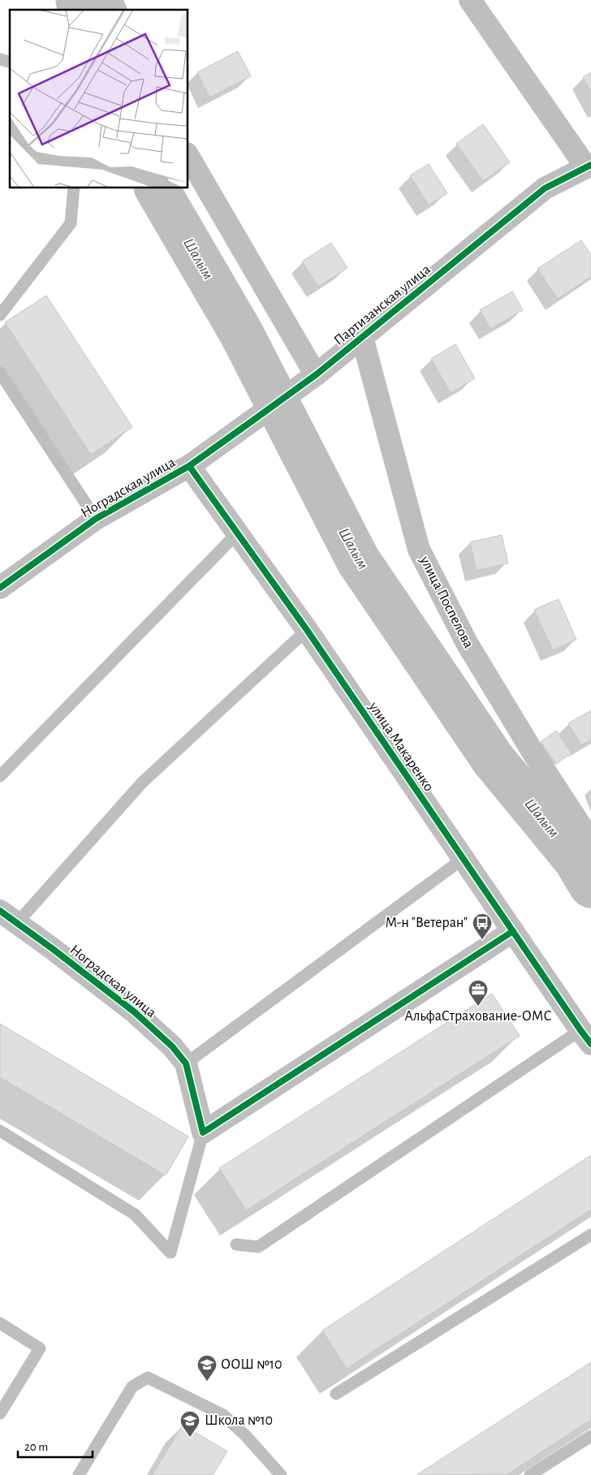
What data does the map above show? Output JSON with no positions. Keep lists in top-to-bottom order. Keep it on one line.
{"streets":{"street":["Партизанская улица","Ноградская улица","улица Поспелова","улица Макаренко"]},"crossings":[["Партизанская улица","Ноградская улица"],["Партизанская улица","улица Поспелова"],["Партизанская улица","улица Макаренко"],["Ноградская улица","улица Макаренко"]],"water":["Шалым"],"places":{"bus stop":["М-н \"Ветеран\""],"office":["АльфаСтрахование-ОМС"],"school or university":["ООШ №10","Школа №10"]},"scale_bar":"20 m"}
